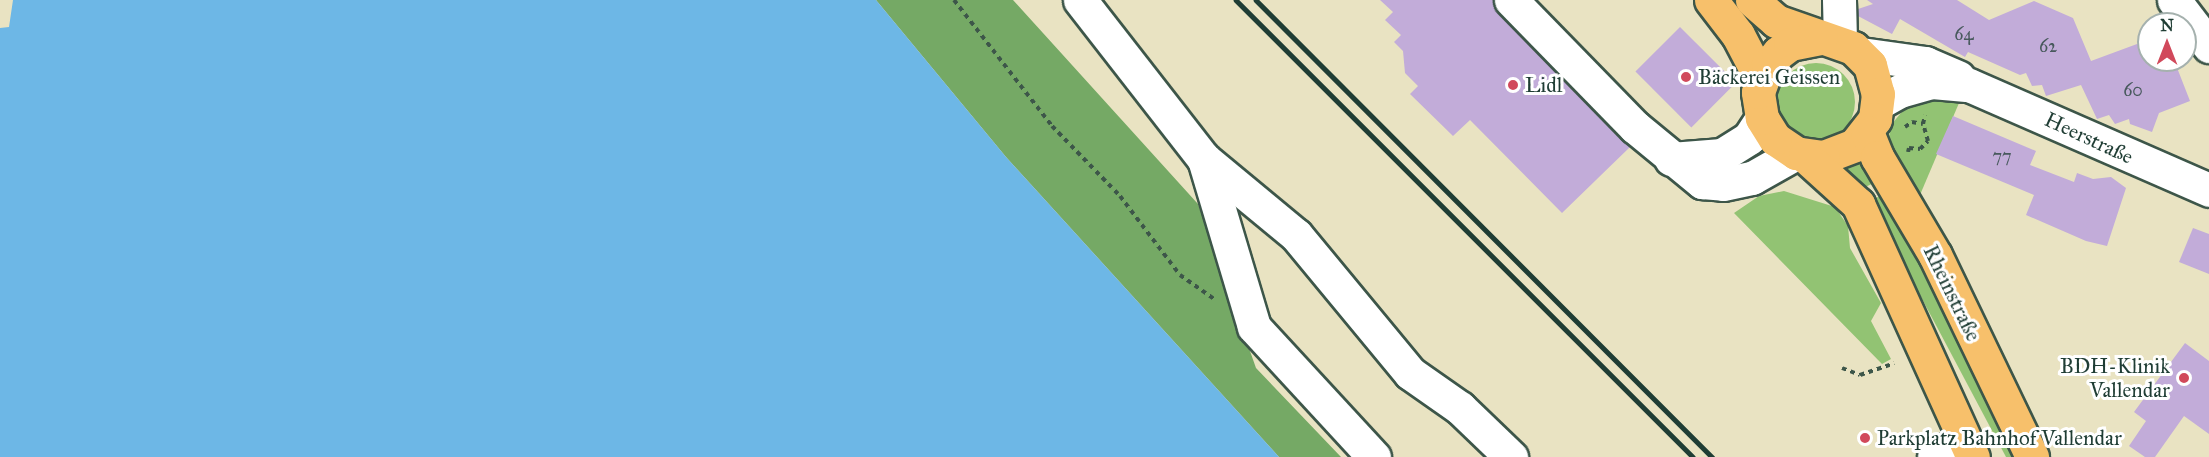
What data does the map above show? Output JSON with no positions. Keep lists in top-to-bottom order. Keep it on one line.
{"streets":{"main road":["Rheinstraße"],"street":["Heerstraße"]},"crossings":[["Heerstraße","Rheinstraße"]],"places":["Bäckerei Geissen","Lidl","BDH-Klinik Vallendar","Parkplatz Bahnhof Vallendar"],"house_numbers":["64","62","60","77"],"north":"top"}
